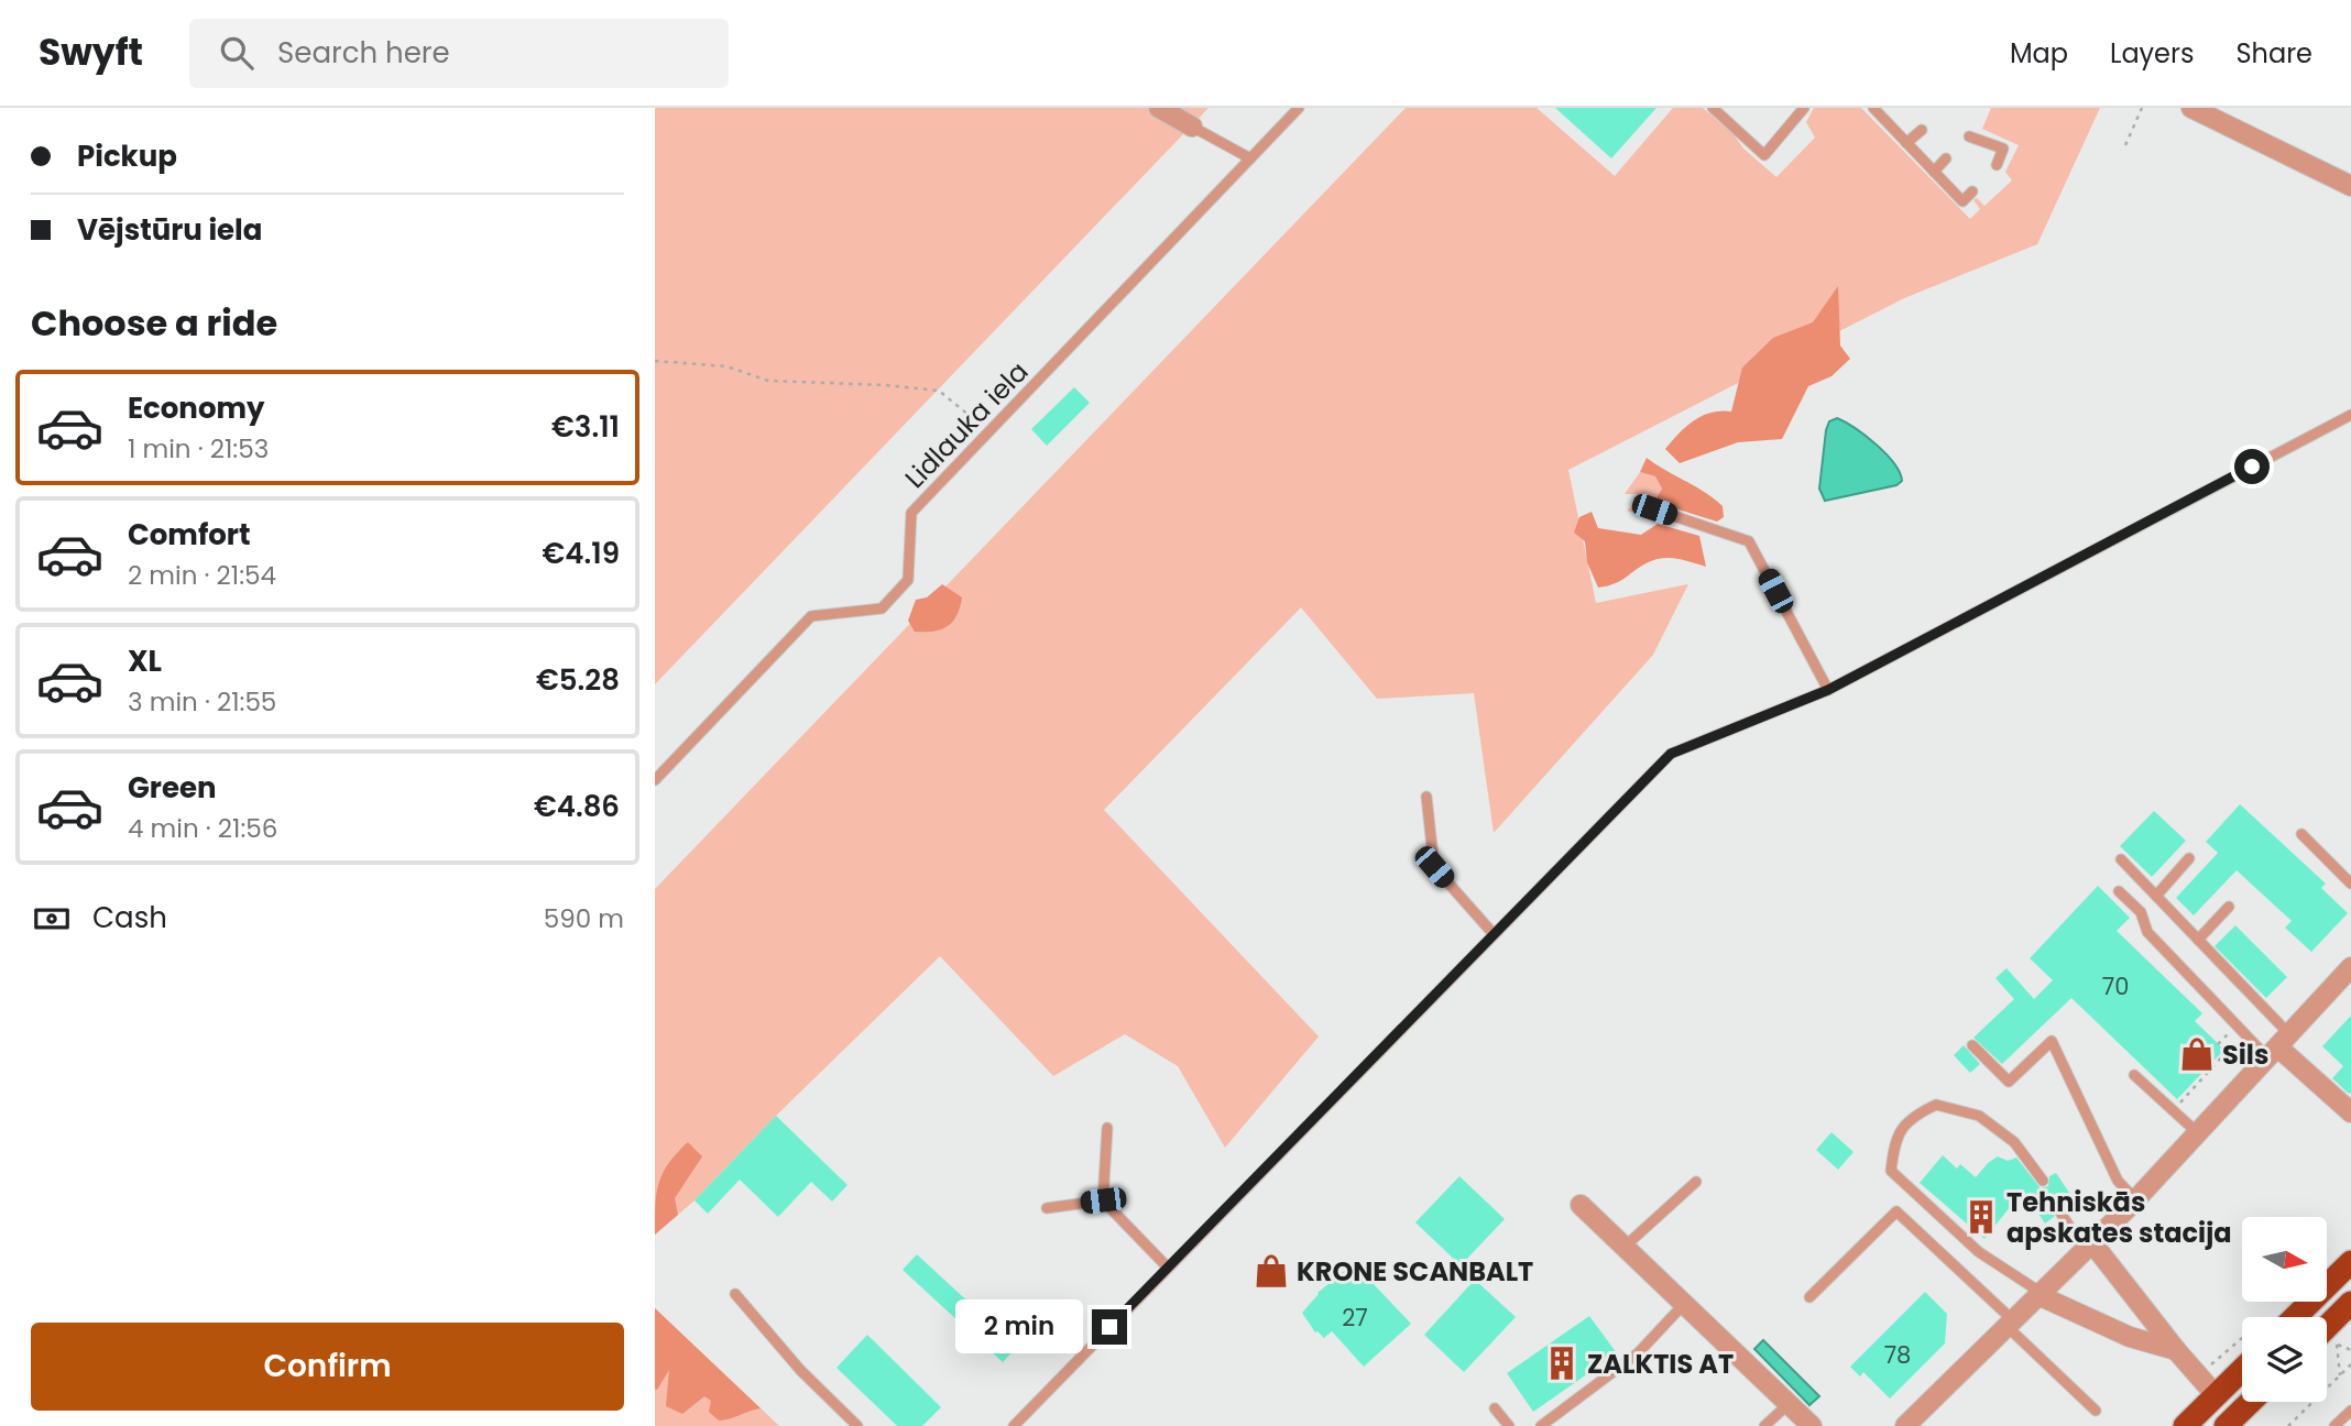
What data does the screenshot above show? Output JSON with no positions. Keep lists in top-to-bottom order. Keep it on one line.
{"streets":{"lane":["Lidlauka iela"]},"places":{"shop":["Sils","KRONE SCANBALT"],"building":["Tehniskās apskates stacija","ZALKTIS AT"]},"house_numbers":["70","27","78"],"north":"right","page":{"header":"Swyft","search":"Search here","nav":["Map","Layers","Share"],"banner":["Pickup","Vējstūru iela"],"heading":"Choose a ride","list":[{"name":"Economy","note":"1 min · 21:53","value":"€3.11"},{"name":"Comfort","note":"2 min · 21:54","value":"€4.19"},{"name":"XL","note":"3 min · 21:55","value":"€5.28"},{"name":"Green","note":"4 min · 21:56","value":"€4.86"}],"pay":["Cash","590 m"],"bubble":"2 min","buttons":"Confirm"}}
